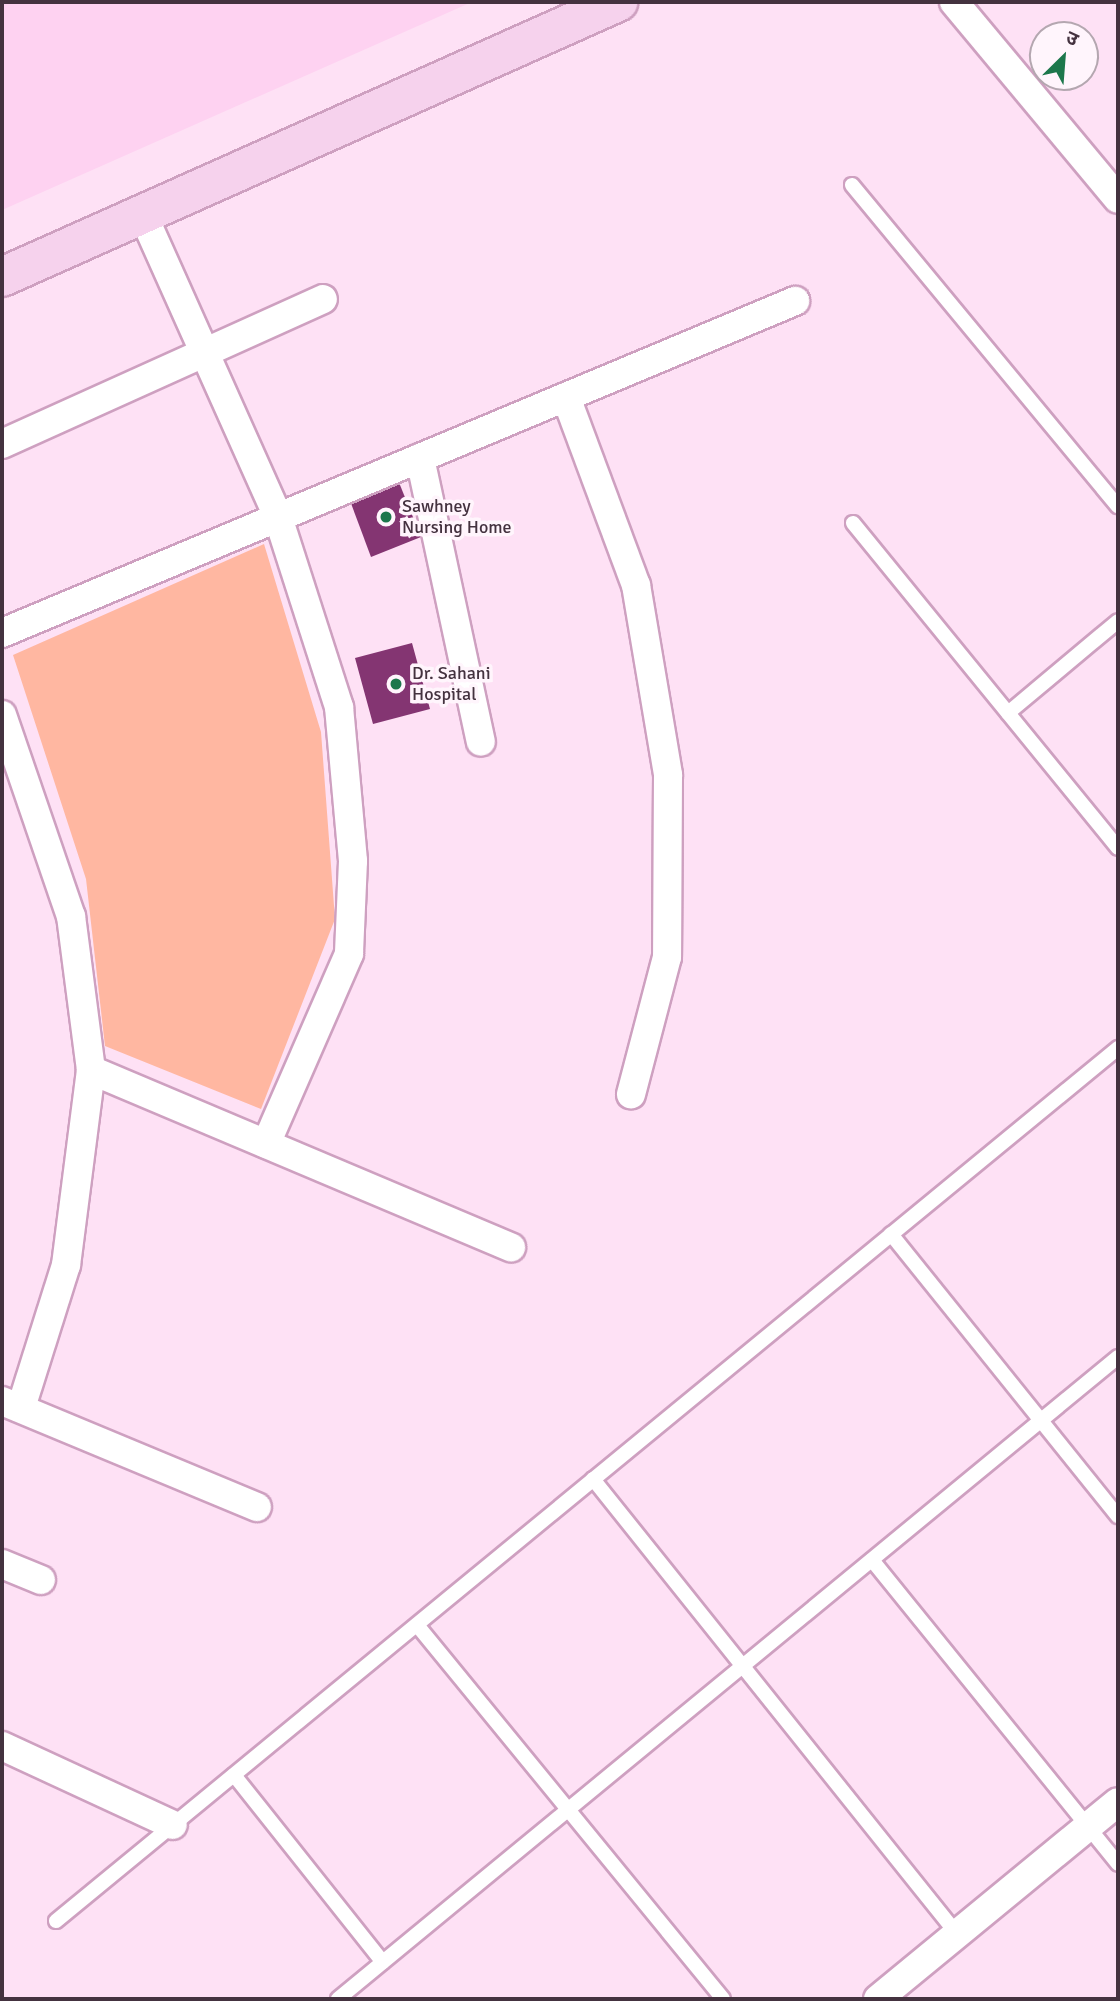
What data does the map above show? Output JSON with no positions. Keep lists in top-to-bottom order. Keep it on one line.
{"places":["Sawhney Nursing Home","Dr. Sahani Hospital"],"north":"top right"}
